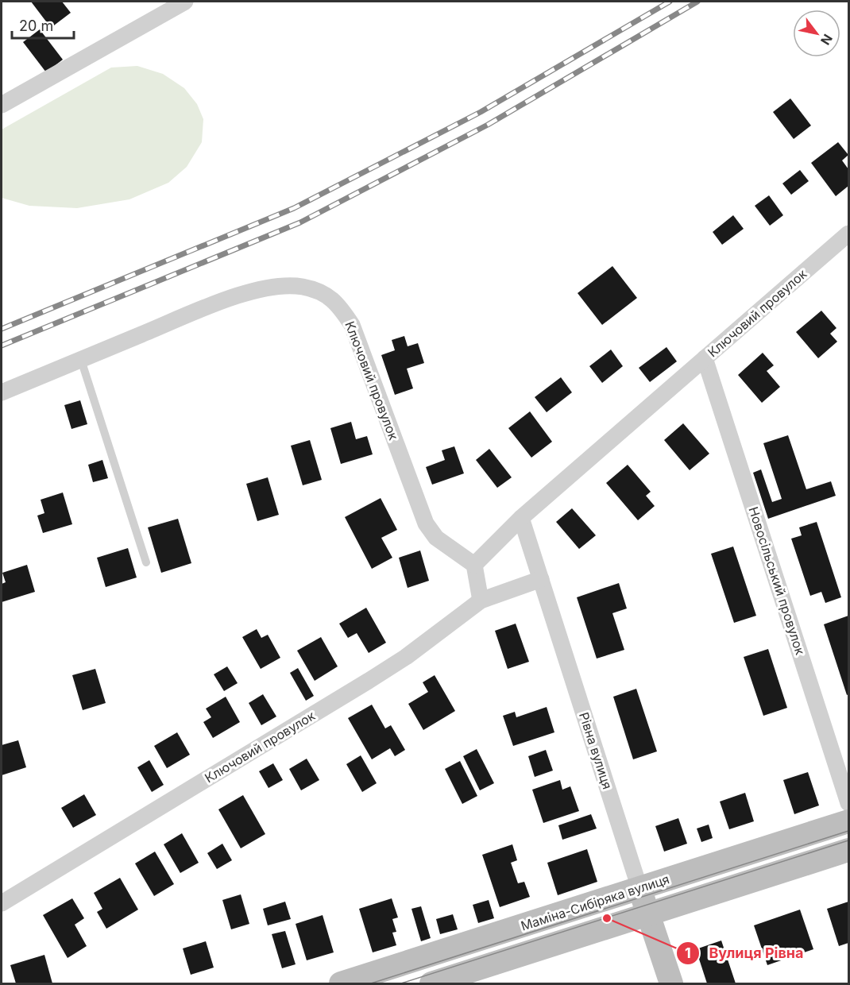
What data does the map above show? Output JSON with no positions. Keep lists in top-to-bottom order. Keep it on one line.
{"streets":{"main road":["Рівна вулиця","Маміна-Сибіряка вулиця"],"street":["Ключовий провулок","Новосільський провулок"]},"crossings":[["Ключовий провулок","Новосільський провулок"],["Ключовий провулок","Рівна вулиця"],["Рівна вулиця","Маміна-Сибіряка вулиця"]],"places":["Вулиця Рівна"],"scale_bar":"20 m","north":"bottom right"}
